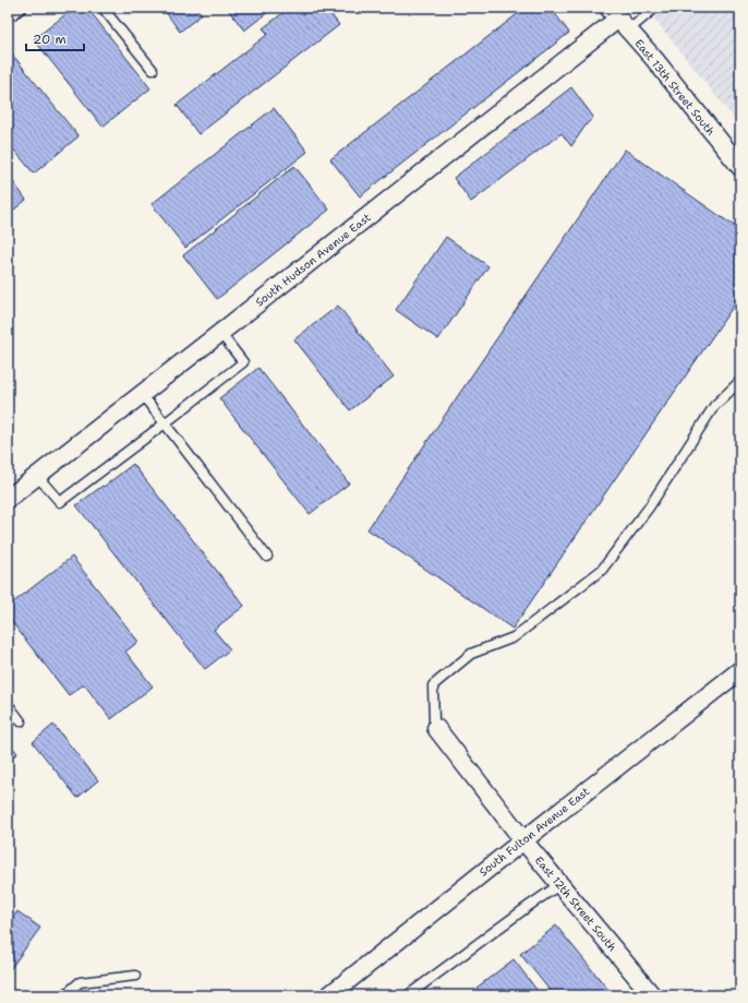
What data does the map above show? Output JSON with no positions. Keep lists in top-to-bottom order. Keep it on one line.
{"streets":{"street":["East 13th Street South","South Hudson Avenue East","South Fulton Avenue East","East 12th Street South"]},"crossings":[["East 13th Street South","South Hudson Avenue East"],["South Fulton Avenue East","East 12th Street South"]],"scale_bar":"20 m"}
